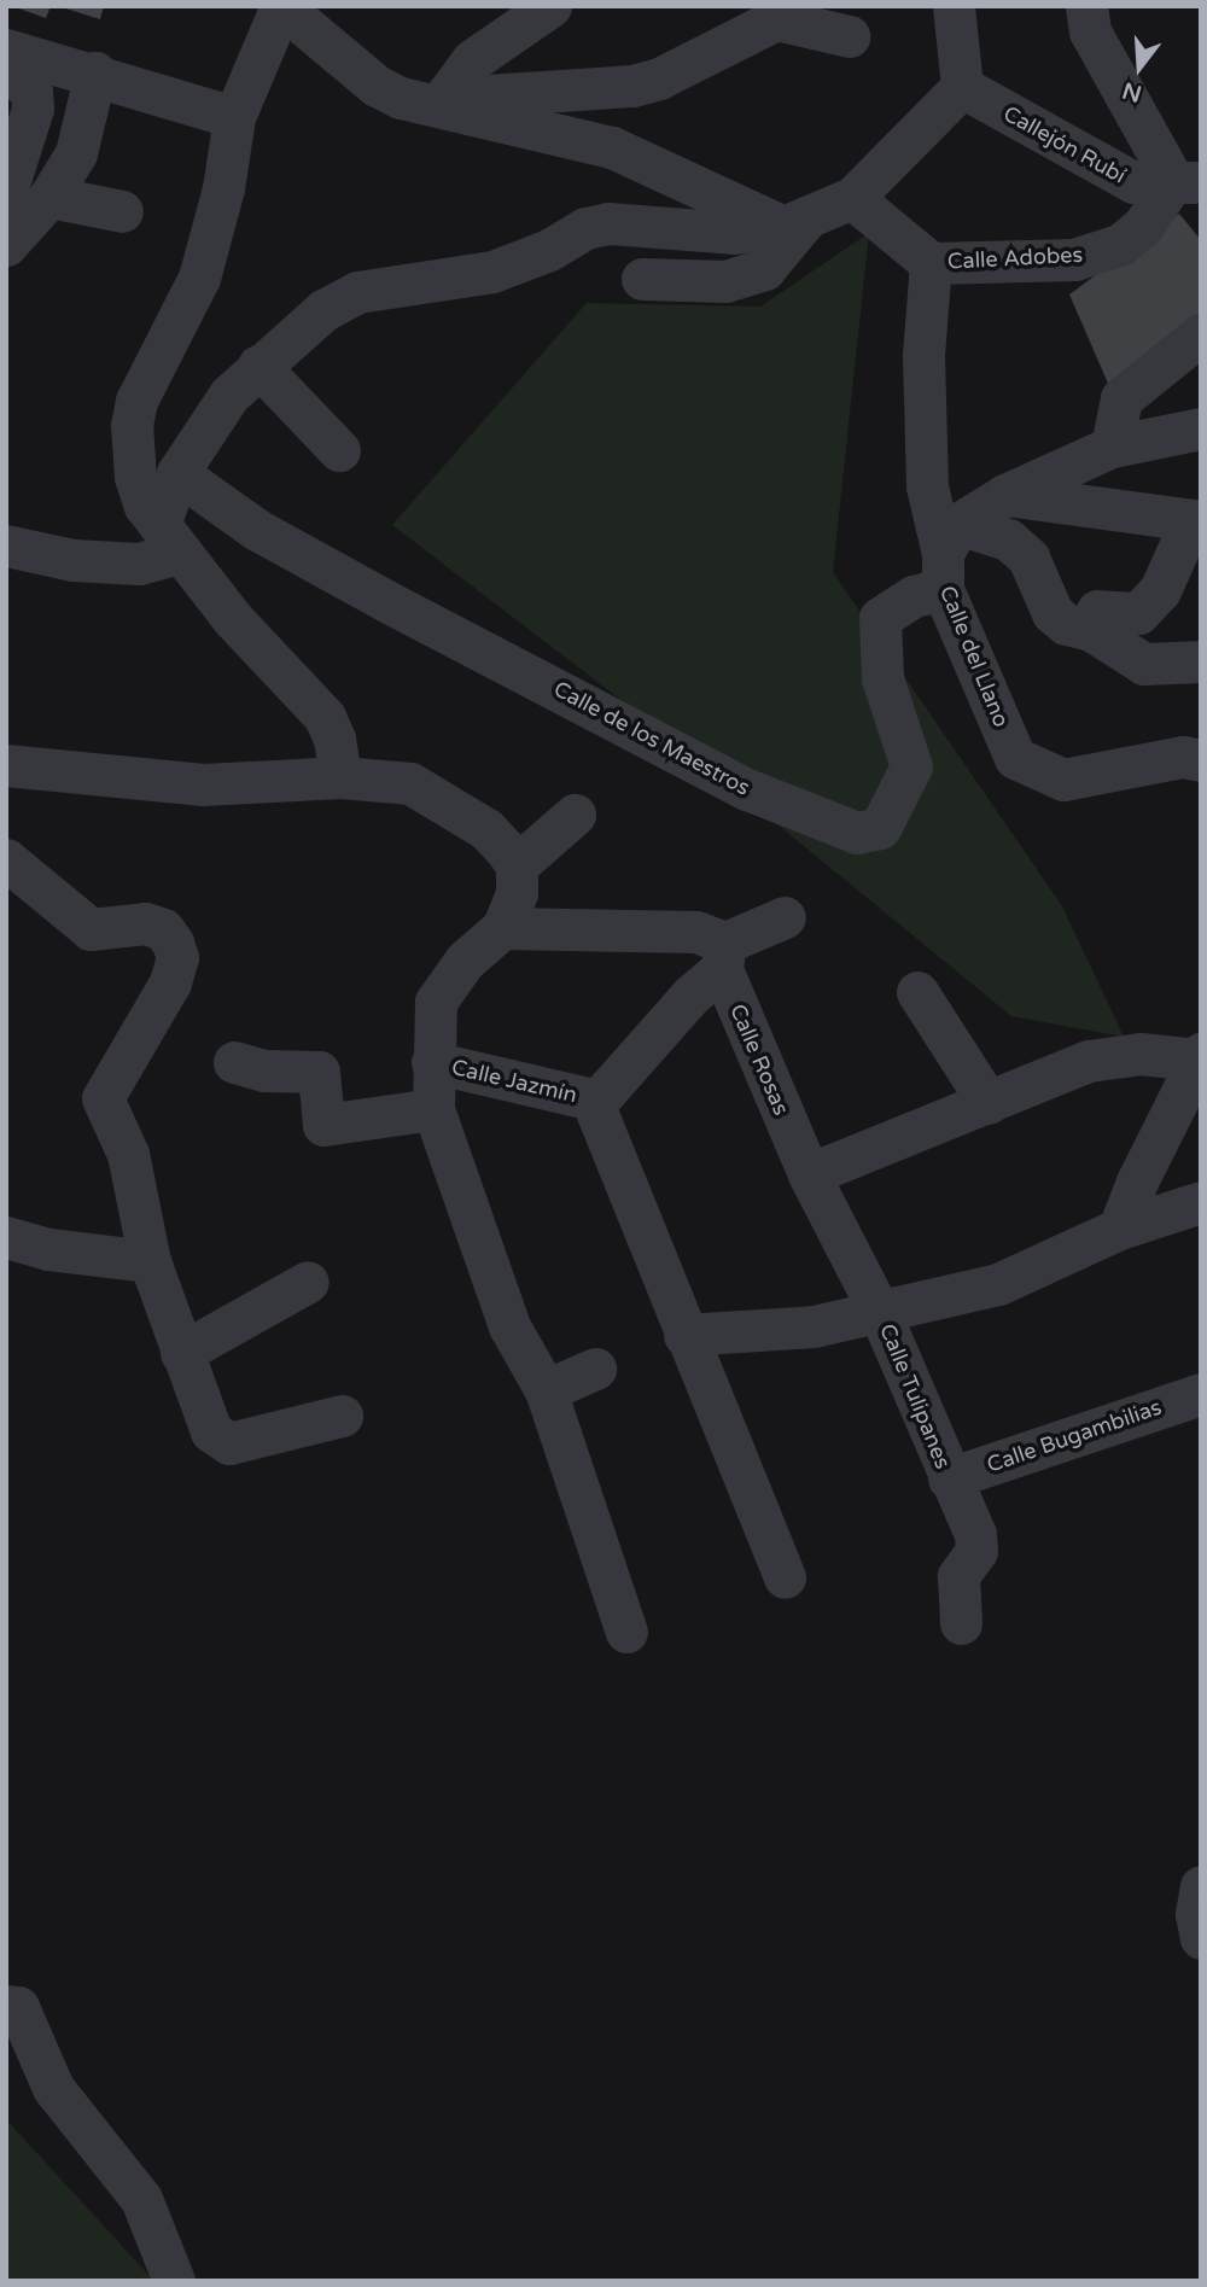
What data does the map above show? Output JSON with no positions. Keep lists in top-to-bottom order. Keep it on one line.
{"streets":{"street":["Callejón Rubí","Calle Adobes","Calle del Llano","Calle de los Maestros","Calle Rosas","Calle Jazmín","Calle Tulipanes","Calle Bugambilias"]},"crossings":[["Callejón Rubí","Calle Adobes"],["Calle Adobes","Calle del Llano"],["Calle del Llano","Calle de los Maestros"],["Calle Rosas","Calle Tulipanes"],["Calle Tulipanes","Calle Bugambilias"]],"north":"bottom"}
